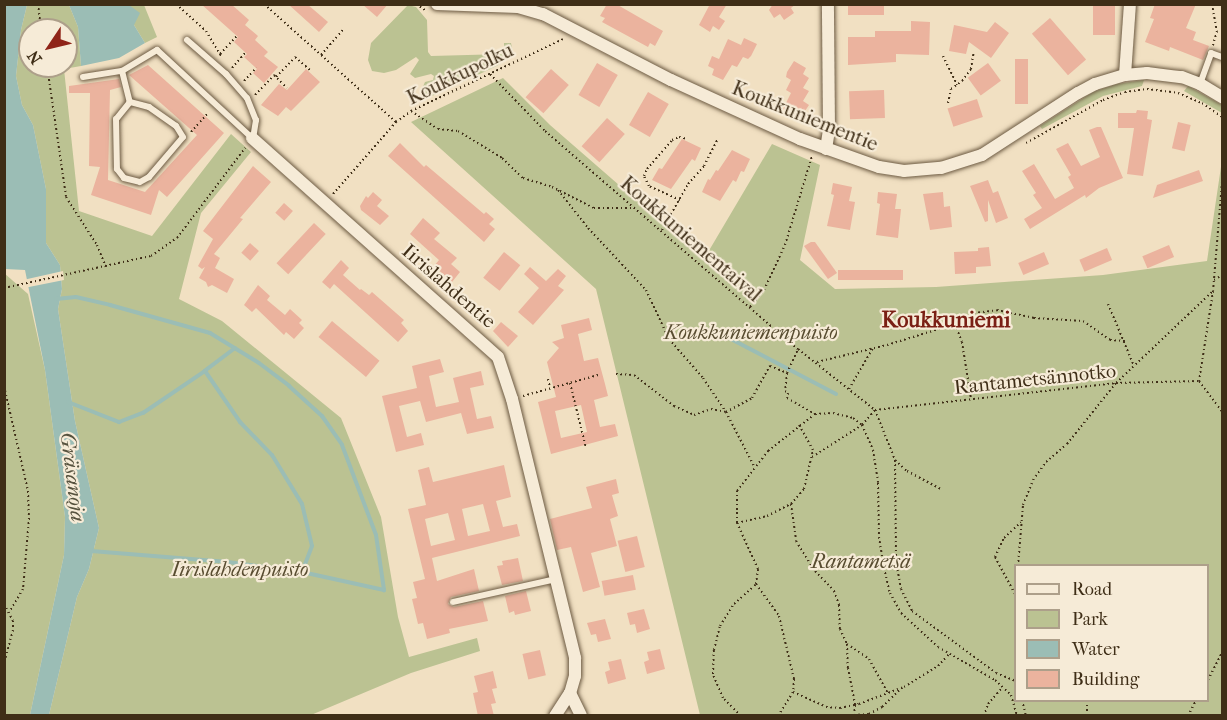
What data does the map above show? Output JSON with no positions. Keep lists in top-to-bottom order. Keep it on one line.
{"streets":{"street":["Koukkuniementie","Iirislahdentie"],"path":["Koukkupolku","Koukkuniementaival","Rantametsännotko"]},"crossings":[["Koukkupolku","Koukkuniementaival"],["Koukkupolku","Iirislahdentie"],["Koukkuniementaival","Rantametsännotko"]],"districts":["Koukkuniemi"],"water":["Gräsanoja"],"parks":["Koukkuniemenpuisto","Rantametsä","Iirislahdenpuisto"],"legend":["Road","Park","Water","Building"],"north":"bottom left"}
